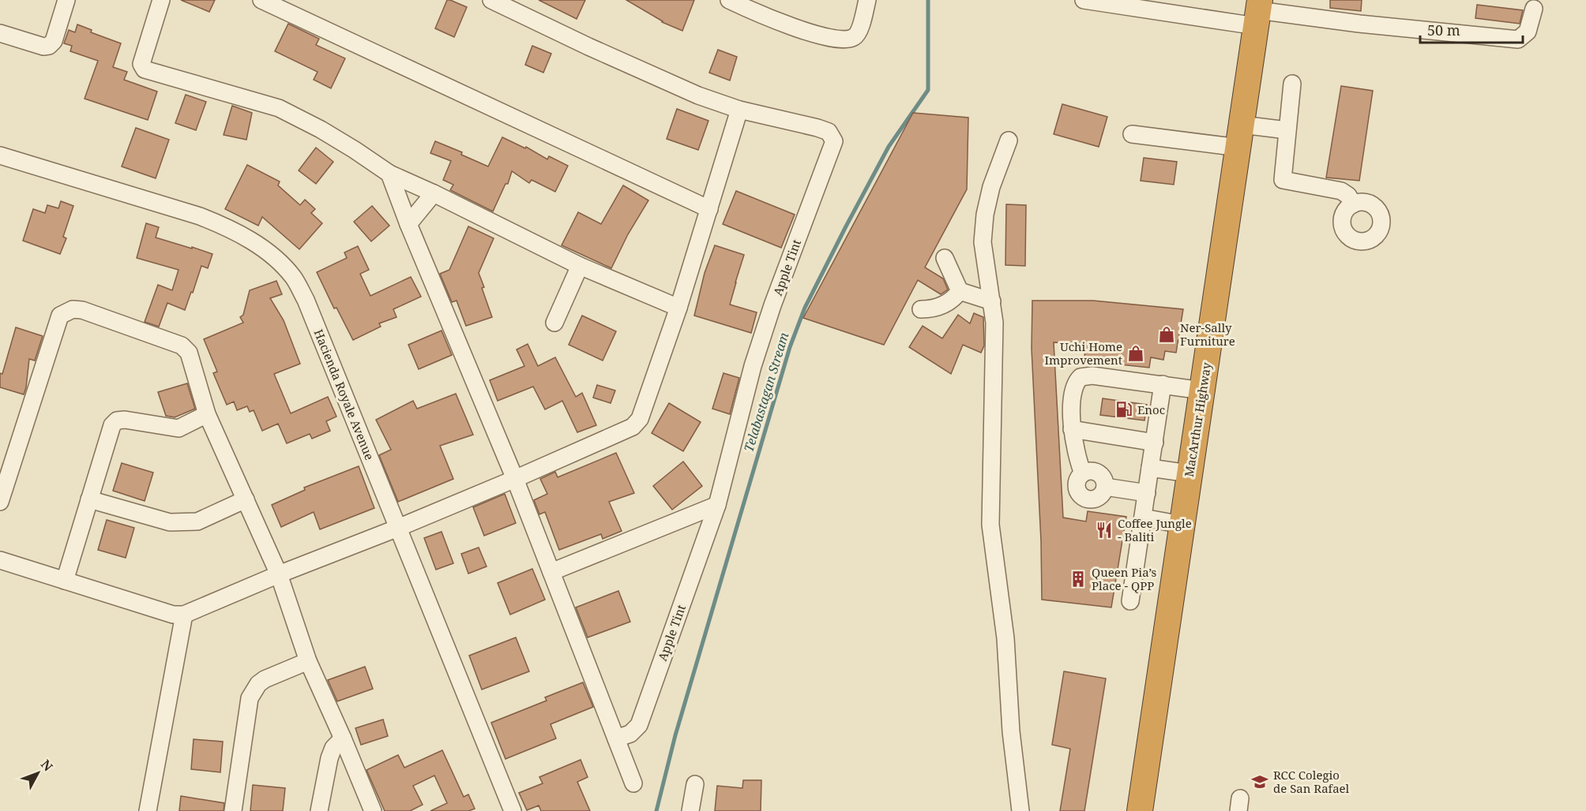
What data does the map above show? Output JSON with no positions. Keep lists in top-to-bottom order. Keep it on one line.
{"streets":{"highway":["MacArthur Highway"],"street":["Apple Tint","Hacienda Royale Avenue"]},"water":["Telabastagan Stream"],"places":{"shop":["Ner-Sally Furniture","Uchi Home Improvement"],"fuel station":["Enoc"],"restaurant":["Coffee Jungle - Baliti"],"building":["Queen Pia’s Place - QPP"],"school or university":["RCC Colegio de San Rafael"]},"scale_bar":"50 m","north":"top right"}
